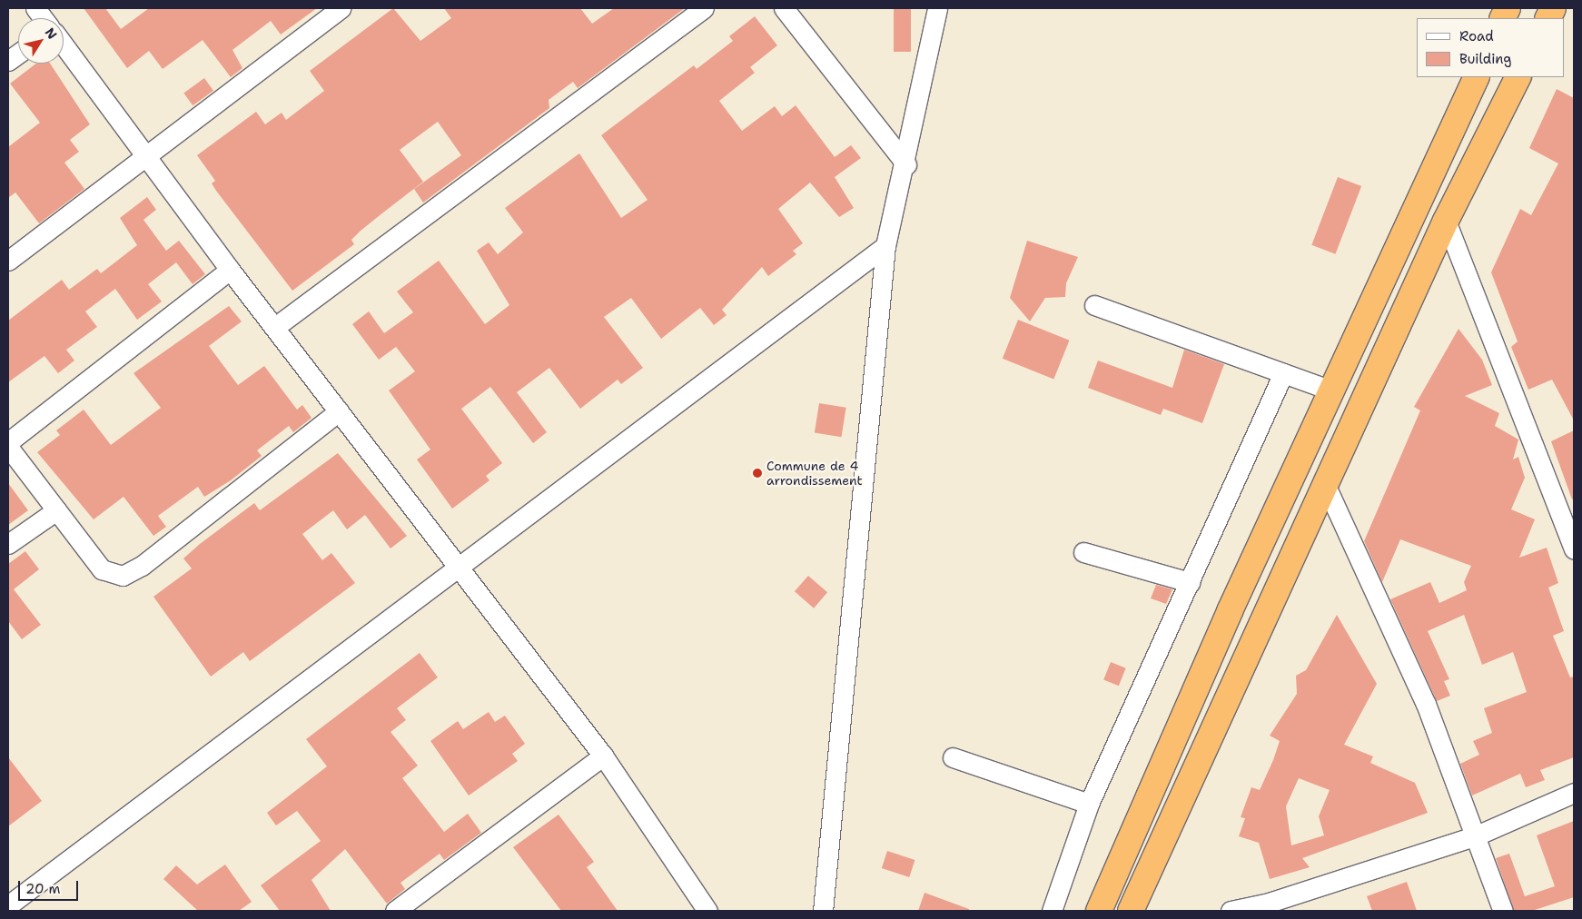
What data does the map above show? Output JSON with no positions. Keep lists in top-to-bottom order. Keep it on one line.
{"places":["Commune de 4 arrondissement"],"legend":["Road","Building"],"scale_bar":"20 m","north":"top right"}
